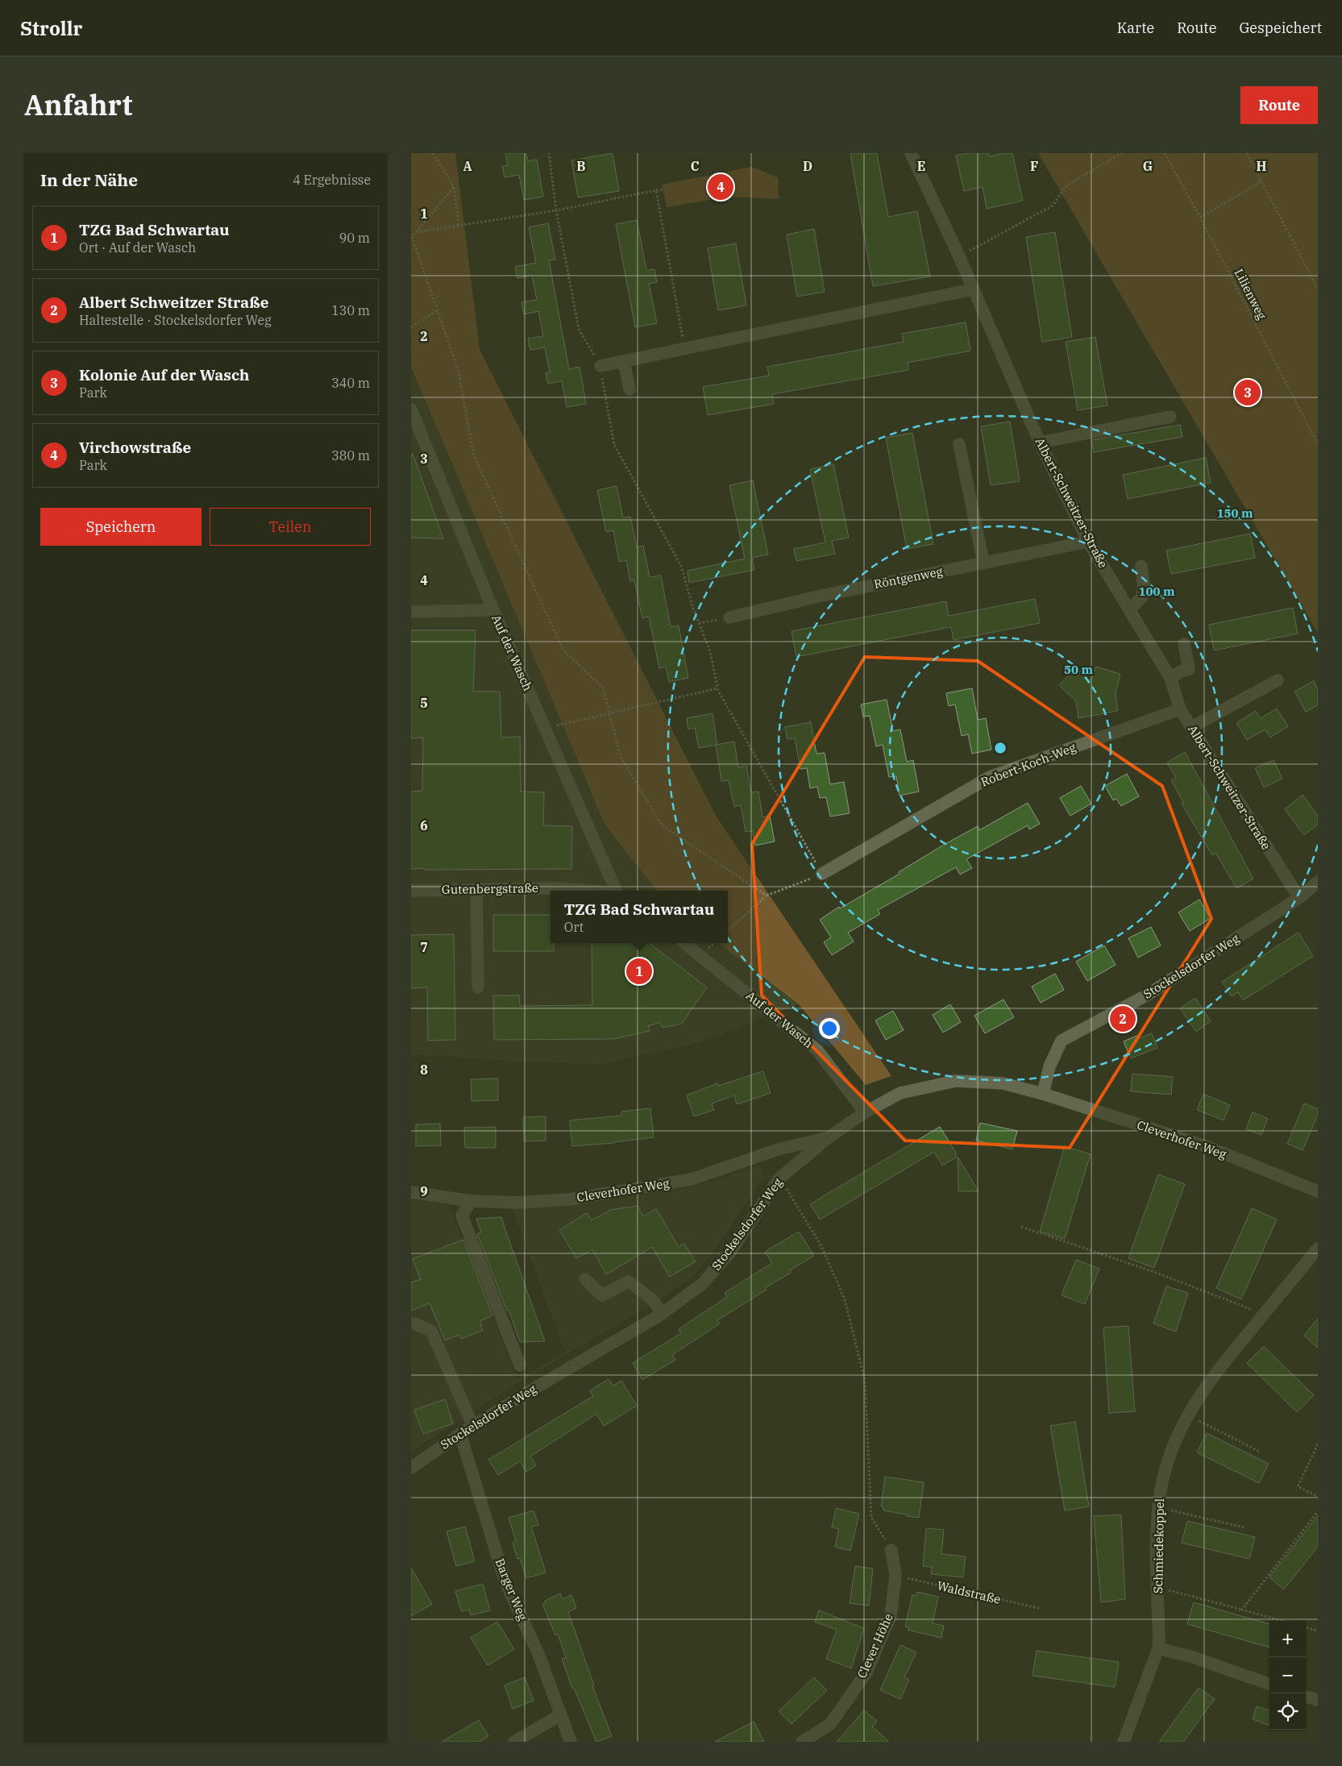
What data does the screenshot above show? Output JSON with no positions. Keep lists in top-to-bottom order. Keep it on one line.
{"streets":{"street":["Albert-Schweitzer-Straße","Röntgenweg","Auf der Wasch","Robert-Koch-Weg","Gutenbergstraße","Stockelsdorfer Weg","Cleverhofer Weg","Schmiedekoppel","Barger Weg","Clever Höhe"],"path":["Lilienweg","Waldstraße"]},"crossings":[["Albert-Schweitzer-Straße","Röntgenweg"],["Albert-Schweitzer-Straße","Robert-Koch-Weg"],["Albert-Schweitzer-Straße","Stockelsdorfer Weg"],["Auf der Wasch","Stockelsdorfer Weg"],["Stockelsdorfer Weg","Cleverhofer Weg"],["Stockelsdorfer Weg","Barger Weg"],["Waldstraße","Clever Höhe"]],"page":{"header":"Strollr","nav":["Karte","Route","Gespeichert"],"title":"Anfahrt","buttons":["Route",["Speichern","Teilen"]],"heading":["In der Nähe","4 Ergebnisse"],"pins":["4","3","1","2"],"list":[{"mark":"1","name":"TZG Bad Schwartau","note":"Ort · Auf der Wasch","value":"90 m"},{"mark":"2","name":"Albert Schweitzer Straße","note":"Haltestelle · Stockelsdorfer Weg","value":"130 m"},{"mark":"3","name":"Kolonie Auf der Wasch","note":"Park","value":"340 m"},{"mark":"4","name":"Virchowstraße","note":"Park","value":"380 m"}],"popup":["TZG Bad Schwartau","Ort"],"map_buttons":["+","−"]},"grid":{"columns":["A","B","C","D","E","F","G","H"],"rows":["1","2","3","4","5","6","7","8","9"]},"rings":["150 m","100 m","50 m"]}
